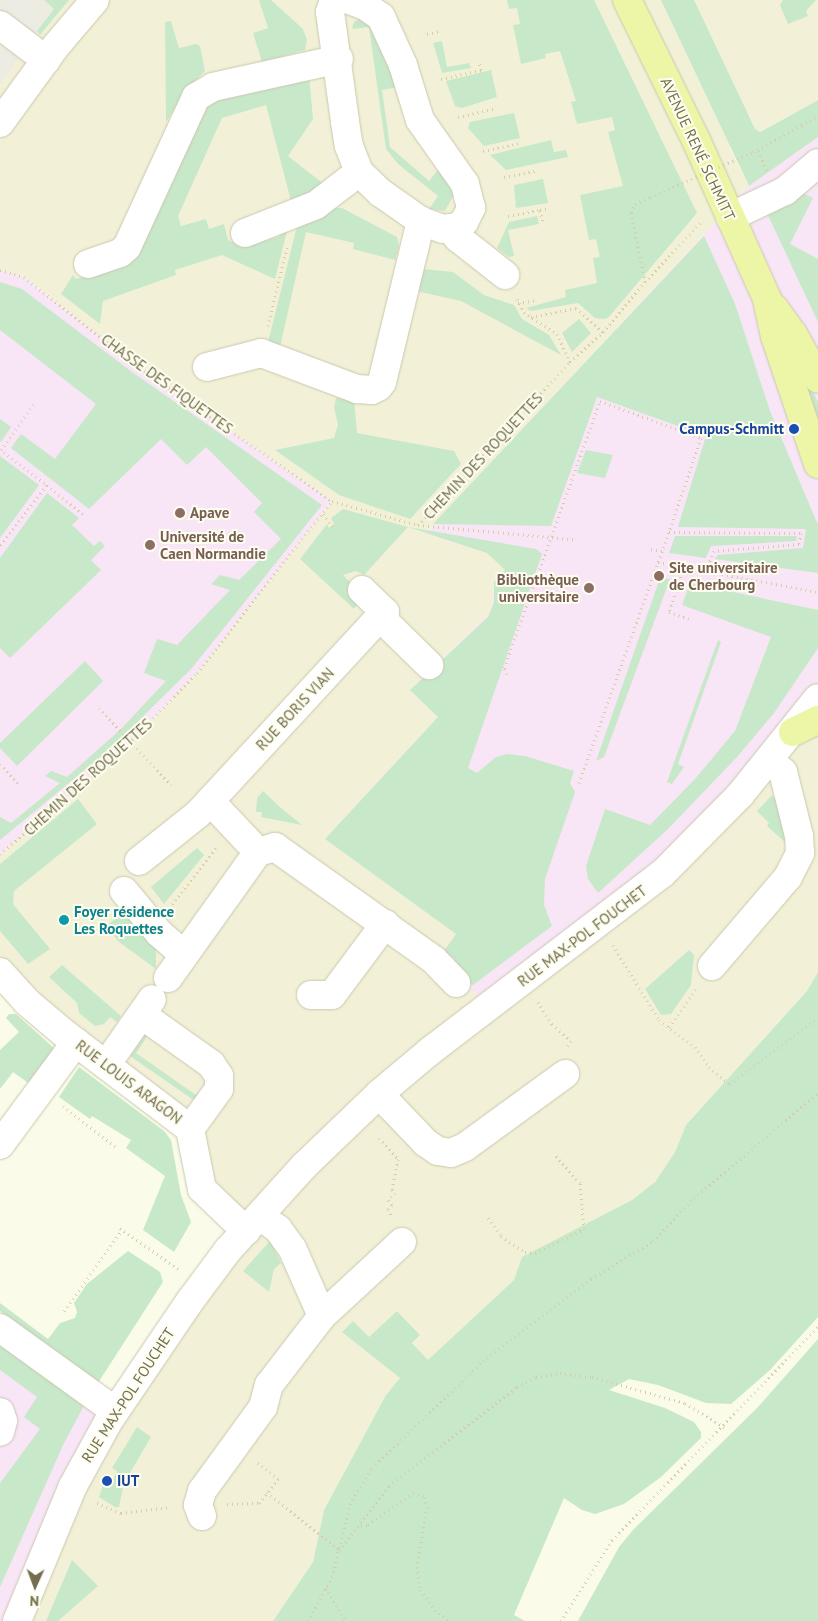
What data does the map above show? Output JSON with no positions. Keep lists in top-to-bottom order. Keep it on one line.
{"streets":{"main road":["AVENUE RENÉ SCHMITT"],"street":["RUE BORIS VIAN","RUE MAX-POL FOUCHET","RUE LOUIS ARAGON"],"path":["CHASSE DES FIQUETTES","CHEMIN DES ROQUETTES"]},"crossings":[["AVENUE RENÉ SCHMITT","CHEMIN DES ROQUETTES"],["CHASSE DES FIQUETTES","CHEMIN DES ROQUETTES"],["RUE MAX-POL FOUCHET","RUE LOUIS ARAGON"]],"places":["Campus-Schmitt","Apave","Université de Caen Normandie","Site universitaire de Cherbourg","Bibliothèque universitaire","Foyer résidence Les Roquettes","IUT"],"north":"bottom"}
